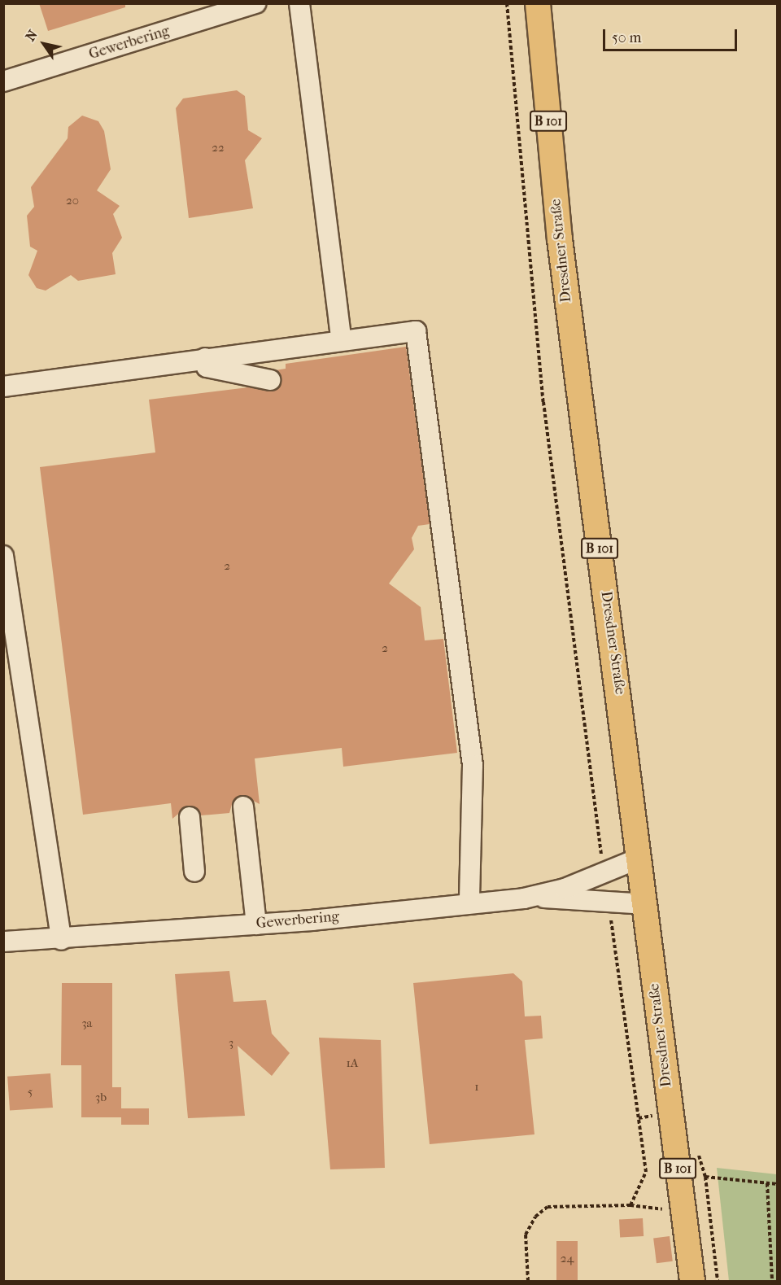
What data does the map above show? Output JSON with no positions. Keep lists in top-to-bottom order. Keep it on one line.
{"streets":{"main road":["B 101","Dresdner Straße"],"street":["Gewerbering"]},"crossings":[["Gewerbering","Dresdner Straße"]],"house_numbers":["22","20","2","2","3a","3","1A","1","5","3b","24"],"scale_bar":"50 m","north":"top left"}
